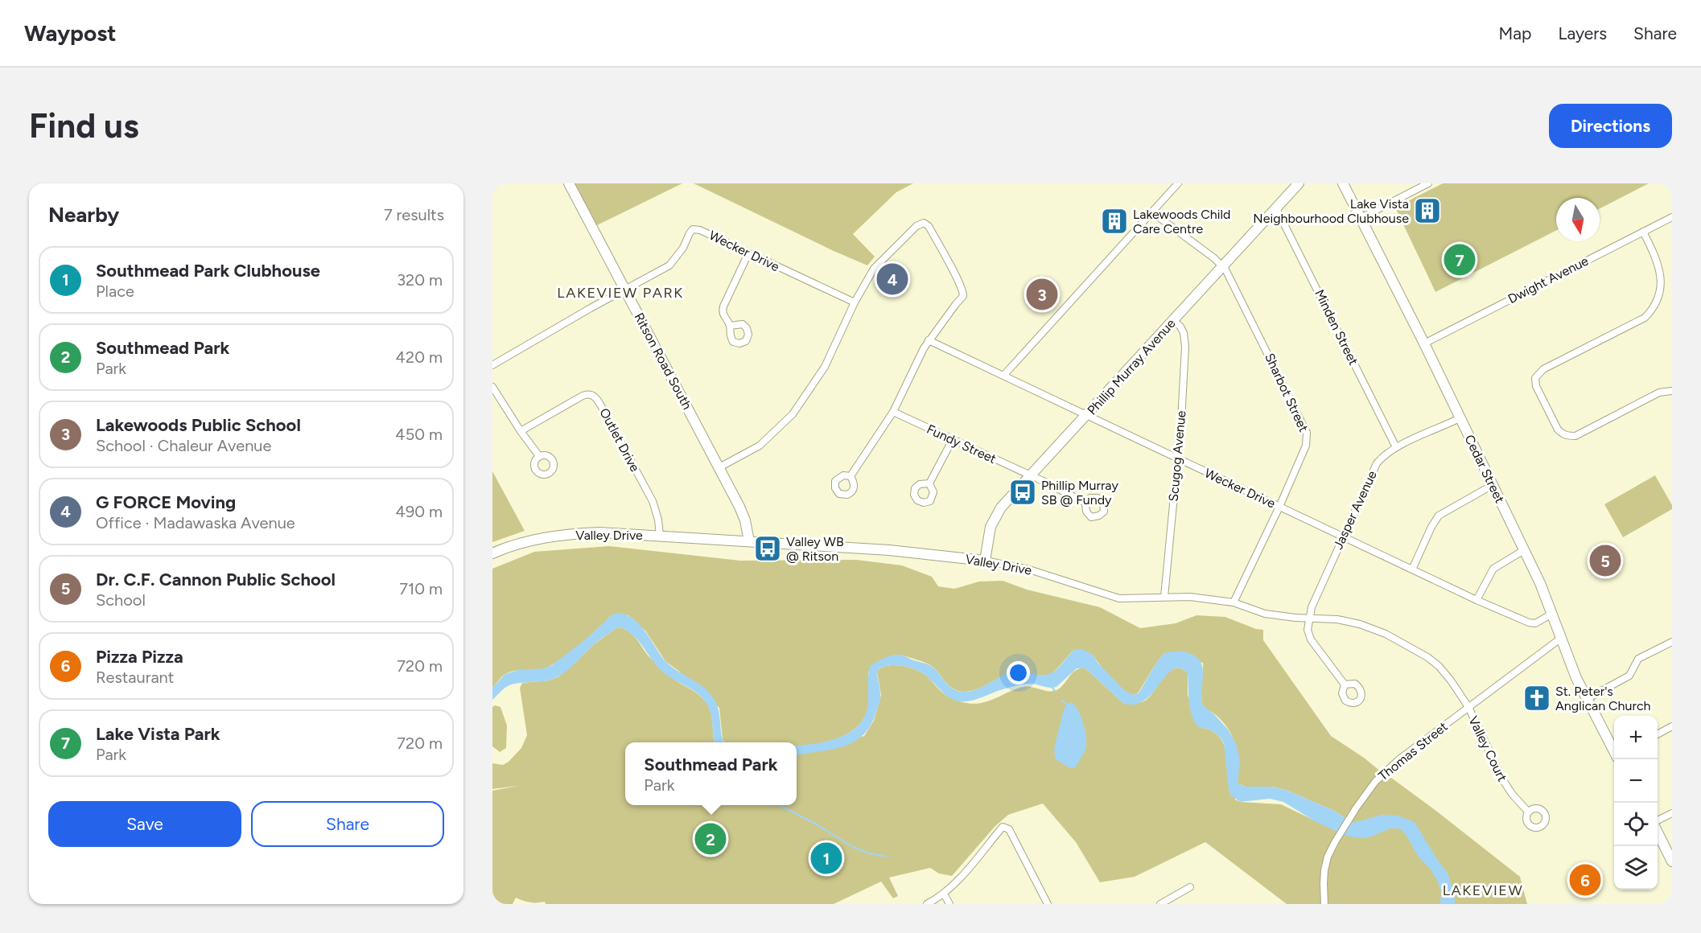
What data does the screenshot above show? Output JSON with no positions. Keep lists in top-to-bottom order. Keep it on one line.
{"streets":{"street":["Wecker Drive","Dwight Avenue","Minden Street","Ritson Road South","Phillip Murray Avenue","Sharbot Street","Outlet Drive","Fundy Street","Scugog Avenue","Cedar Street","Jasper Avenue","Valley Drive","Valley Court","Thomas Street"]},"crossings":[["Wecker Drive","Ritson Road South"],["Wecker Drive","Phillip Murray Avenue"],["Wecker Drive","Sharbot Street"],["Wecker Drive","Scugog Avenue"],["Wecker Drive","Cedar Street"],["Wecker Drive","Jasper Avenue"],["Dwight Avenue","Cedar Street"],["Minden Street","Phillip Murray Avenue"],["Minden Street","Jasper Avenue"],["Ritson Road South","Valley Drive"],["Phillip Murray Avenue","Sharbot Street"],["Phillip Murray Avenue","Fundy Street"],["Phillip Murray Avenue","Scugog Avenue"],["Phillip Murray Avenue","Valley Drive"],["Sharbot Street","Valley Drive"],["Outlet Drive","Valley Drive"],["Scugog Avenue","Valley Drive"],["Cedar Street","Jasper Avenue"],["Cedar Street","Thomas Street"],["Jasper Avenue","Valley Drive"],["Valley Drive","Valley Court"],["Valley Drive","Thomas Street"],["Valley Court","Thomas Street"]],"districts":["LAKEVIEW PARK","LAKEVIEW"],"places":{"building":["Lake Vista Neighbourhood Clubhouse","Lakewoods Child Care Centre"],"bus stop":["Phillip Murray SB @ Fundy","Valley WB @ Ritson"],"church":["St. Peter's Anglican Church"]},"north":"bottom","page":{"header":"Waypost","nav":["Map","Layers","Share"],"buttons":["Directions",["Save","Share"]],"title":"Find us","heading":["Nearby","7 results"],"pins":["7","4","3","5","2","1","6"],"list":[{"mark":"1","name":"Southmead Park Clubhouse","note":"Place","value":"320 m"},{"mark":"2","name":"Southmead Park","note":"Park","value":"420 m"},{"mark":"3","name":"Lakewoods Public School","note":"School · Chaleur Avenue","value":"450 m"},{"mark":"4","name":"G FORCE Moving","note":"Office · Madawaska Avenue","value":"490 m"},{"mark":"5","name":"Dr. C.F. Cannon Public School","note":"School","value":"710 m"},{"mark":"6","name":"Pizza Pizza","note":"Restaurant","value":"720 m"},{"mark":"7","name":"Lake Vista Park","note":"Park","value":"720 m"}],"map_buttons":["+","−"],"popup":["Southmead Park","Park"]}}
